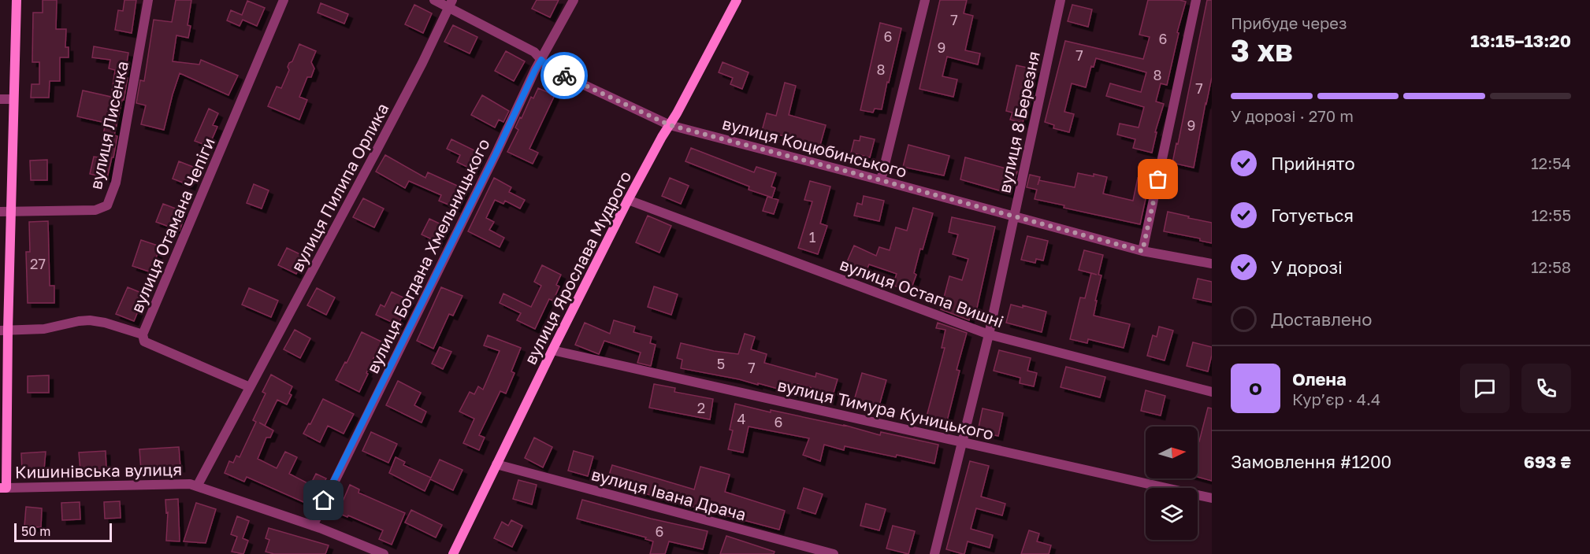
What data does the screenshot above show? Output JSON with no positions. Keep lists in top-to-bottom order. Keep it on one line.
{"streets":{"street":["вулиця 8 Березня","вулиця Лисенка","вулиця Коцюбинського","вулиця Пилипа Орлика","вулиця Отамана Чепіги","вулиця Богдана Хмельницького","вулиця Ярослава Мудрого","вулиця Остапа Вишні","вулиця Тимура Куницького","Кишинівська вулиця","вулиця Івана Драча"]},"crossings":[["вулиця 8 Березня","вулиця Коцюбинського"],["вулиця 8 Березня","вулиця Остапа Вишні"],["вулиця 8 Березня","вулиця Тимура Куницького"],["вулиця Коцюбинського","вулиця Пилипа Орлика"],["вулиця Коцюбинського","вулиця Богдана Хмельницького"],["вулиця Коцюбинського","вулиця Ярослава Мудрого"],["вулиця Пилипа Орлика","Кишинівська вулиця"],["вулиця Богдана Хмельницького","Кишинівська вулиця"],["вулиця Ярослава Мудрого","вулиця Остапа Вишні"],["вулиця Ярослава Мудрого","вулиця Тимура Куницького"],["вулиця Ярослава Мудрого","вулиця Івана Драча"]],"house_numbers":["7","6","6","9","7","8","8","7","9","1","27","5","7","2","4","6","6"],"scale_bar":"50 m","north":"right","page":{"heading":["3 хв","Прибуде через","13:15–13:20"],"panel":["Олена","Кур’єр · 4.4","Замовлення #1200","693 ₴"],"bar":"У дорозі · 270 m","list":[["Прийнято","12:54"],["Готується","12:55"],["У дорозі","12:58"],"Доставлено"],"round":"О","scale":"50 m"}}
